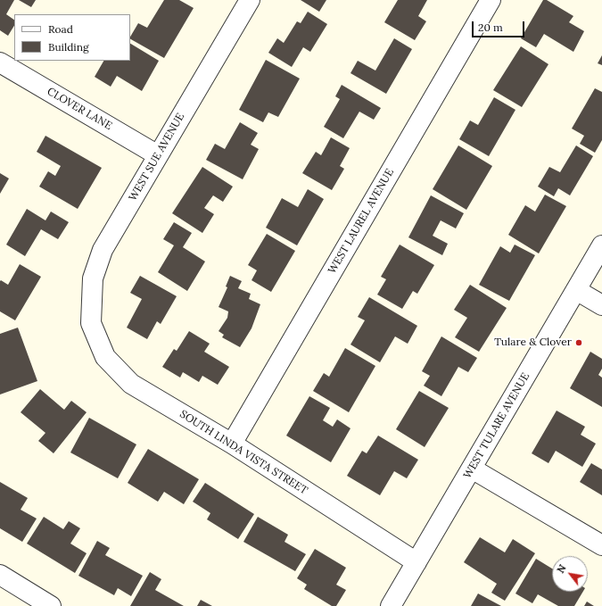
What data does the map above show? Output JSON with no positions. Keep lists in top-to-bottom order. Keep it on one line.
{"streets":{"street":["CLOVER LANE","WEST SUE AVENUE","WEST LAUREL AVENUE","WEST TULARE AVENUE","SOUTH LINDA VISTA STREET"]},"crossings":[["CLOVER LANE","WEST SUE AVENUE"],["WEST SUE AVENUE","SOUTH LINDA VISTA STREET"],["WEST LAUREL AVENUE","SOUTH LINDA VISTA STREET"],["WEST TULARE AVENUE","SOUTH LINDA VISTA STREET"]],"places":["Tulare & Clover"],"legend":["Road","Building"],"scale_bar":"20 m","north":"top left"}
